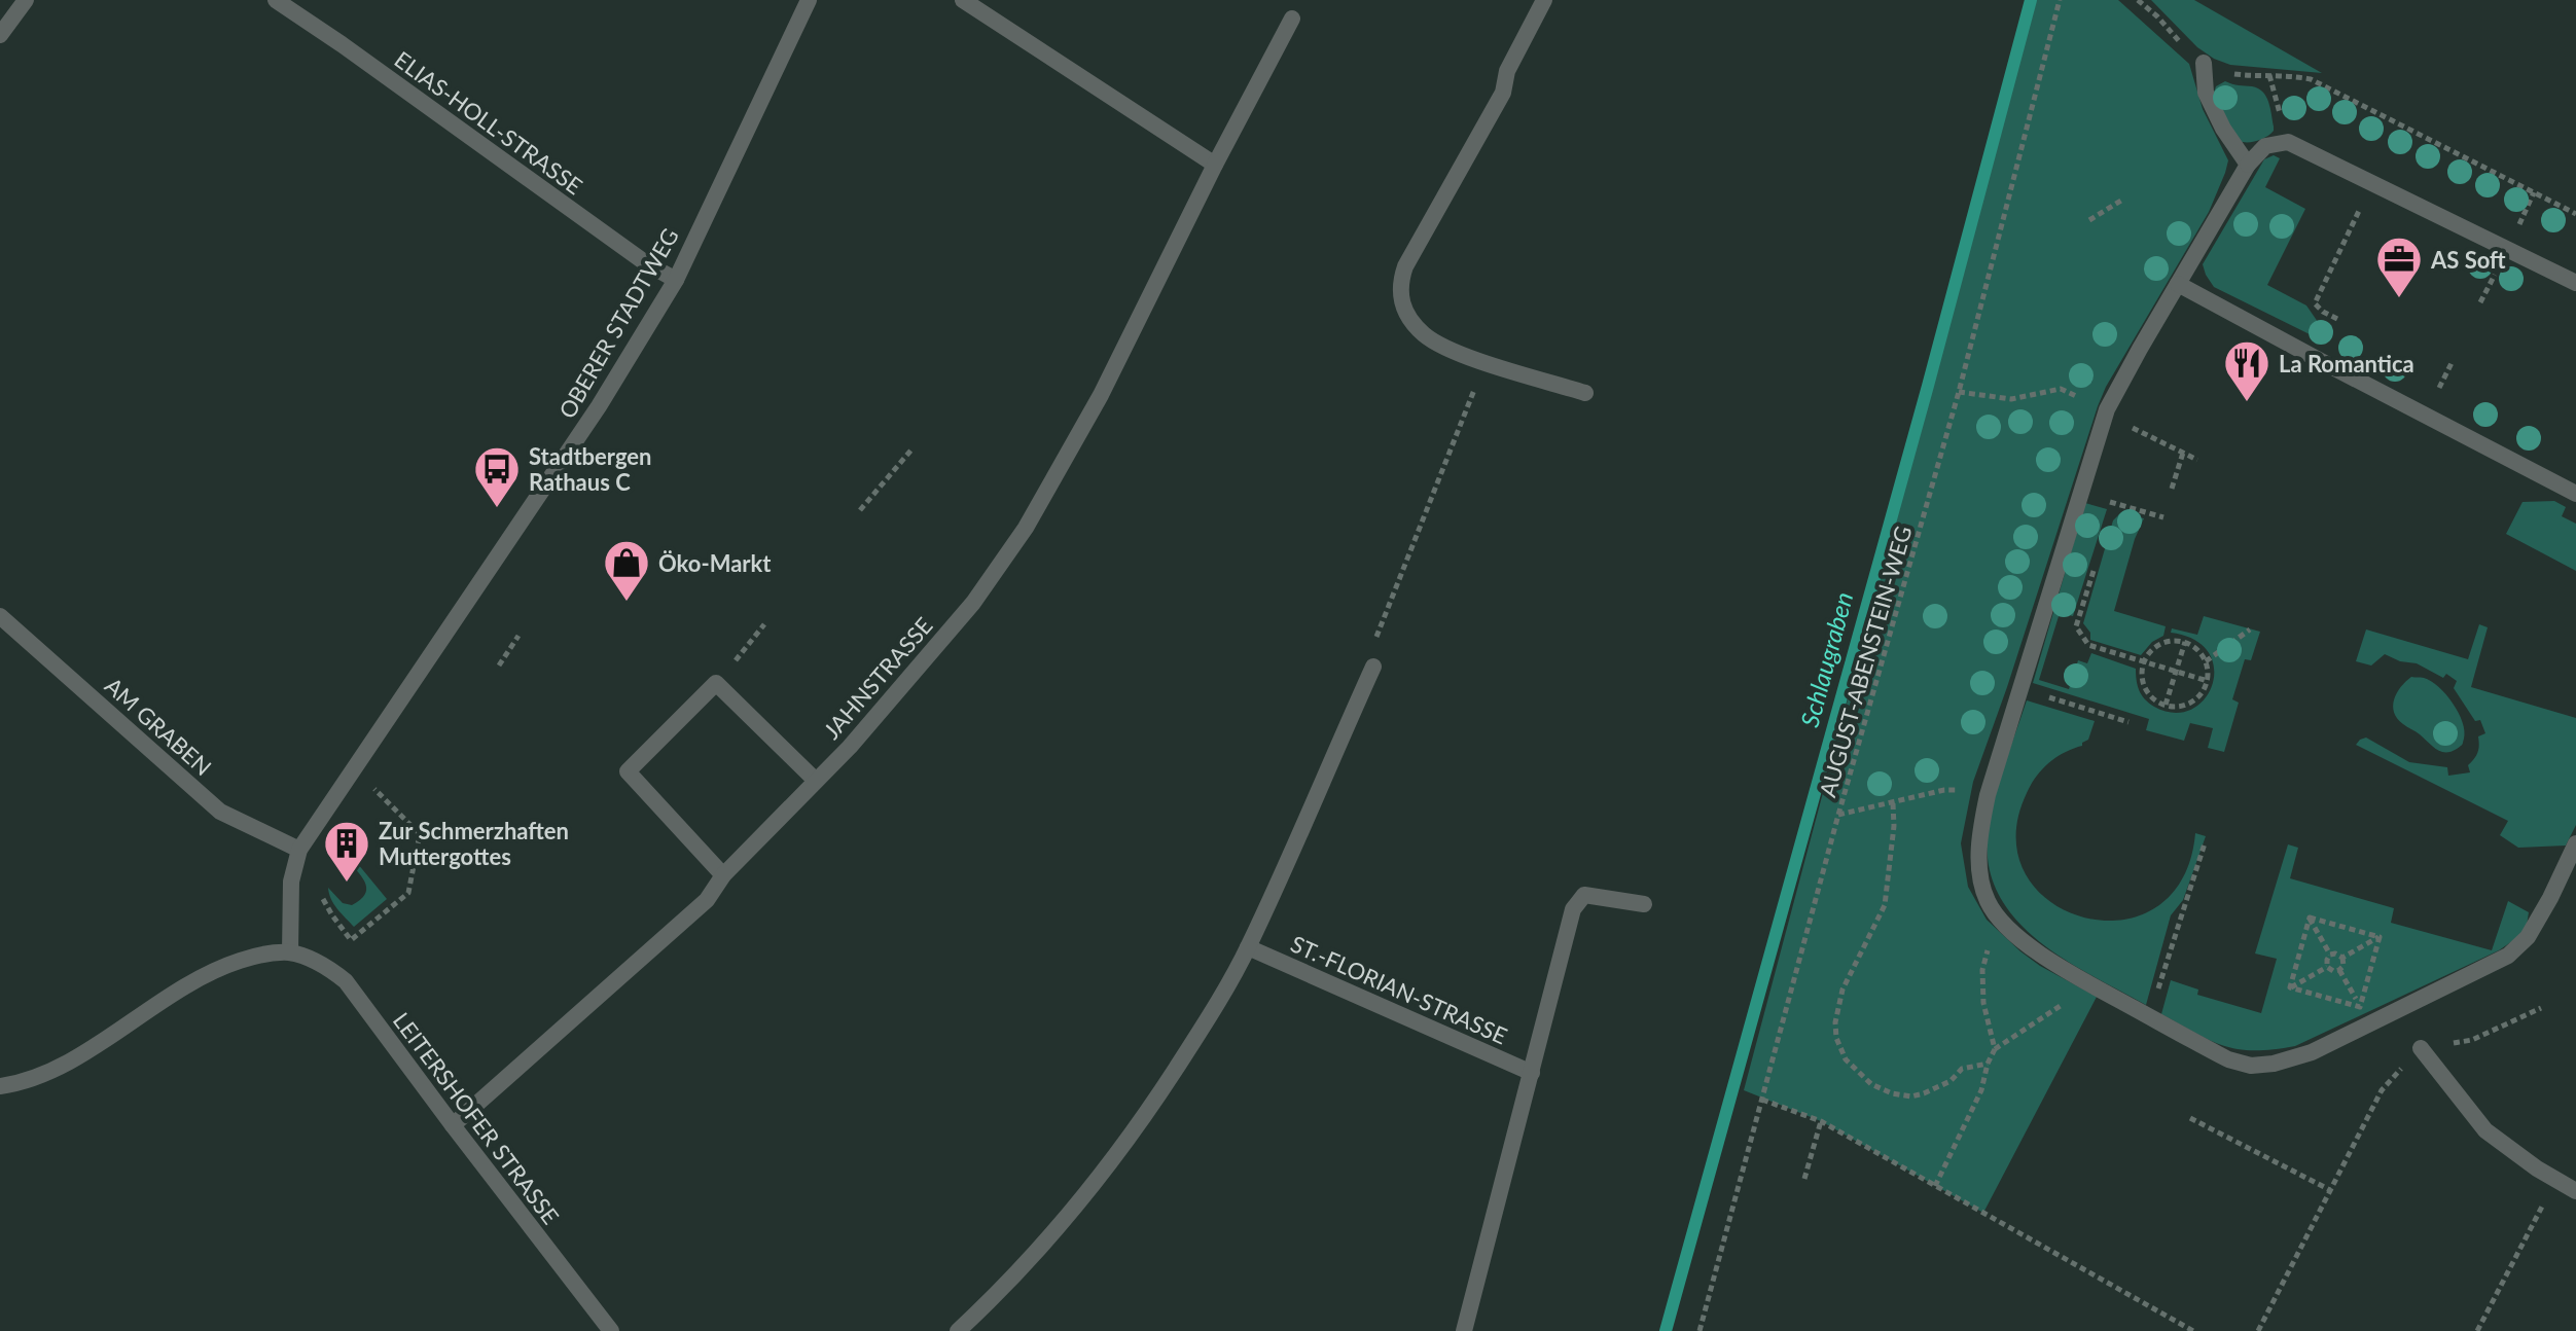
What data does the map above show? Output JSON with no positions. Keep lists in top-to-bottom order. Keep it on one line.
{"streets":{"street":["ELIAS-HOLL-STRASSE","OBERER STADTWEG","JAHNSTRASSE","AM GRABEN","ST.-FLORIAN-STRASSE","LEITERSHOFER STRASSE"],"path":["AUGUST-ABENSTEIN-WEG"]},"crossings":[["ELIAS-HOLL-STRASSE","OBERER STADTWEG"],["OBERER STADTWEG","AM GRABEN"],["OBERER STADTWEG","LEITERSHOFER STRASSE"],["JAHNSTRASSE","LEITERSHOFER STRASSE"]],"water":["Schlaugraben"],"places":{"office":["AS Soft"],"restaurant":["La Romantica"],"bus stop":["Stadtbergen Rathaus C"],"shop":["Öko-Markt"],"building":["Zur Schmerzhaften Muttergottes"]}}
